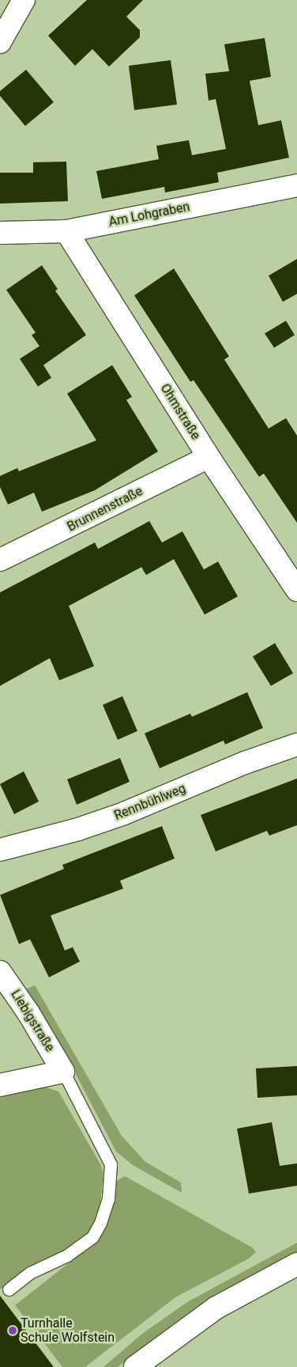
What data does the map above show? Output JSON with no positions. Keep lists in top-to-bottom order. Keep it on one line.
{"streets":{"street":["Am Lohgraben","Ohmstraße","Brunnenstraße","Rennbühlweg","Liebigstraße"]},"crossings":[["Am Lohgraben","Ohmstraße"],["Ohmstraße","Brunnenstraße"]],"places":["Turnhalle Schule Wolfstein"]}
